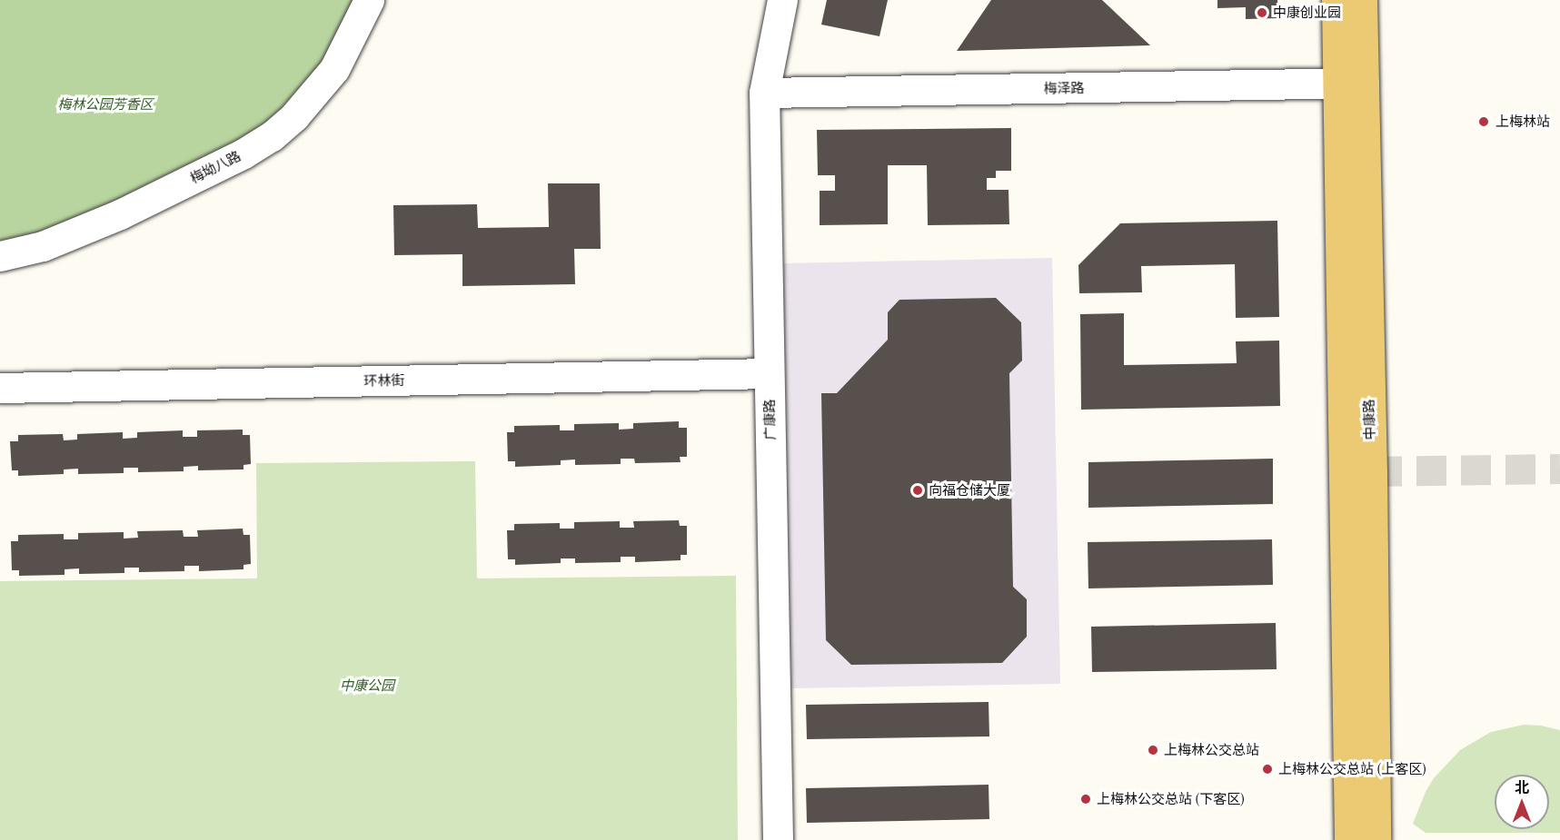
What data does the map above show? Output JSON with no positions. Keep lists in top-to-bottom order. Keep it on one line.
{"streets":{"main road":["中康路"],"street":["梅泽路","梅坳八路","环林街","广康路"]},"crossings":[["梅泽路","广康路"],["梅泽路","中康路"],["环林街","广康路"]],"parks":["梅林公园芳香区","中康公园"],"places":["中康创业园","上梅林站","向福仓储大厦","上梅林公交总站","上梅林公交总站 (上客区)","上梅林公交总站 (下客区)"],"north":"top"}
